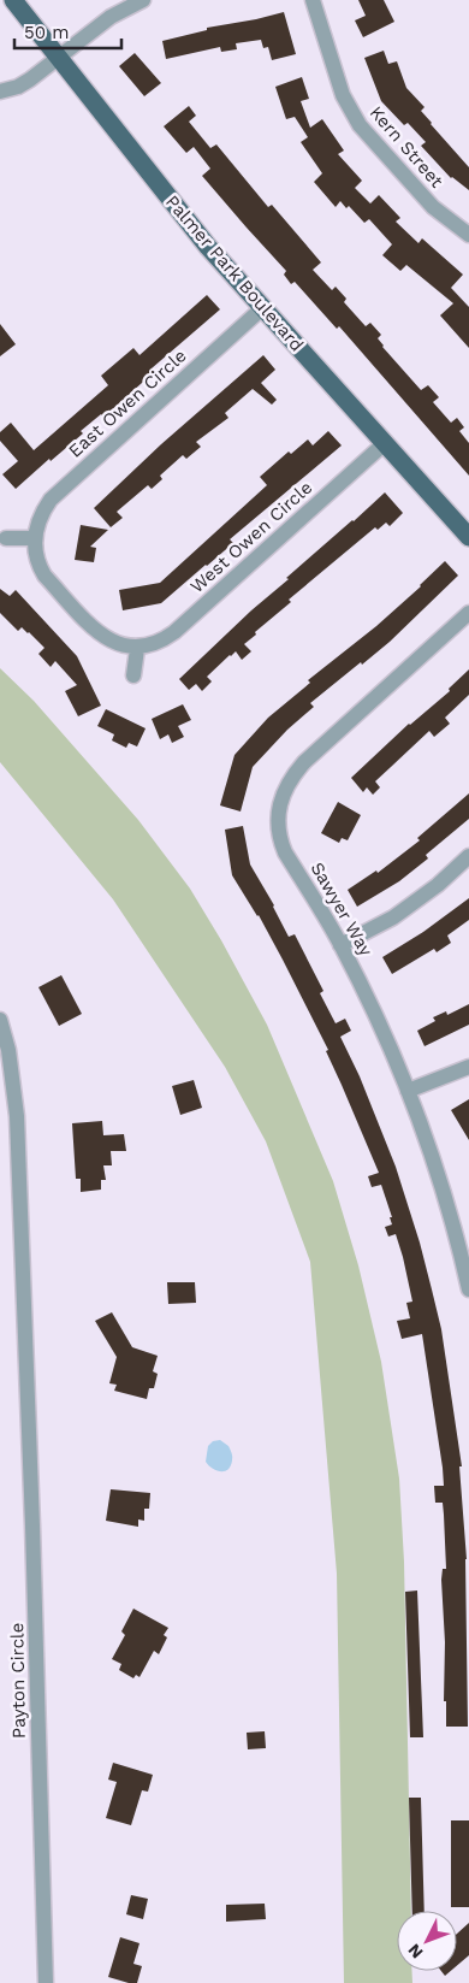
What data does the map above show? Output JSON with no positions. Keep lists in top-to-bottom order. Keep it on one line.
{"streets":{"main road":["Palmer Park Boulevard"],"street":["Kern Street","East Owen Circle","West Owen Circle","Sawyer Way","Payton Circle"]},"crossings":[["Palmer Park Boulevard","East Owen Circle"],["Palmer Park Boulevard","West Owen Circle"],["East Owen Circle","West Owen Circle"]],"scale_bar":"50 m","north":"bottom left"}
